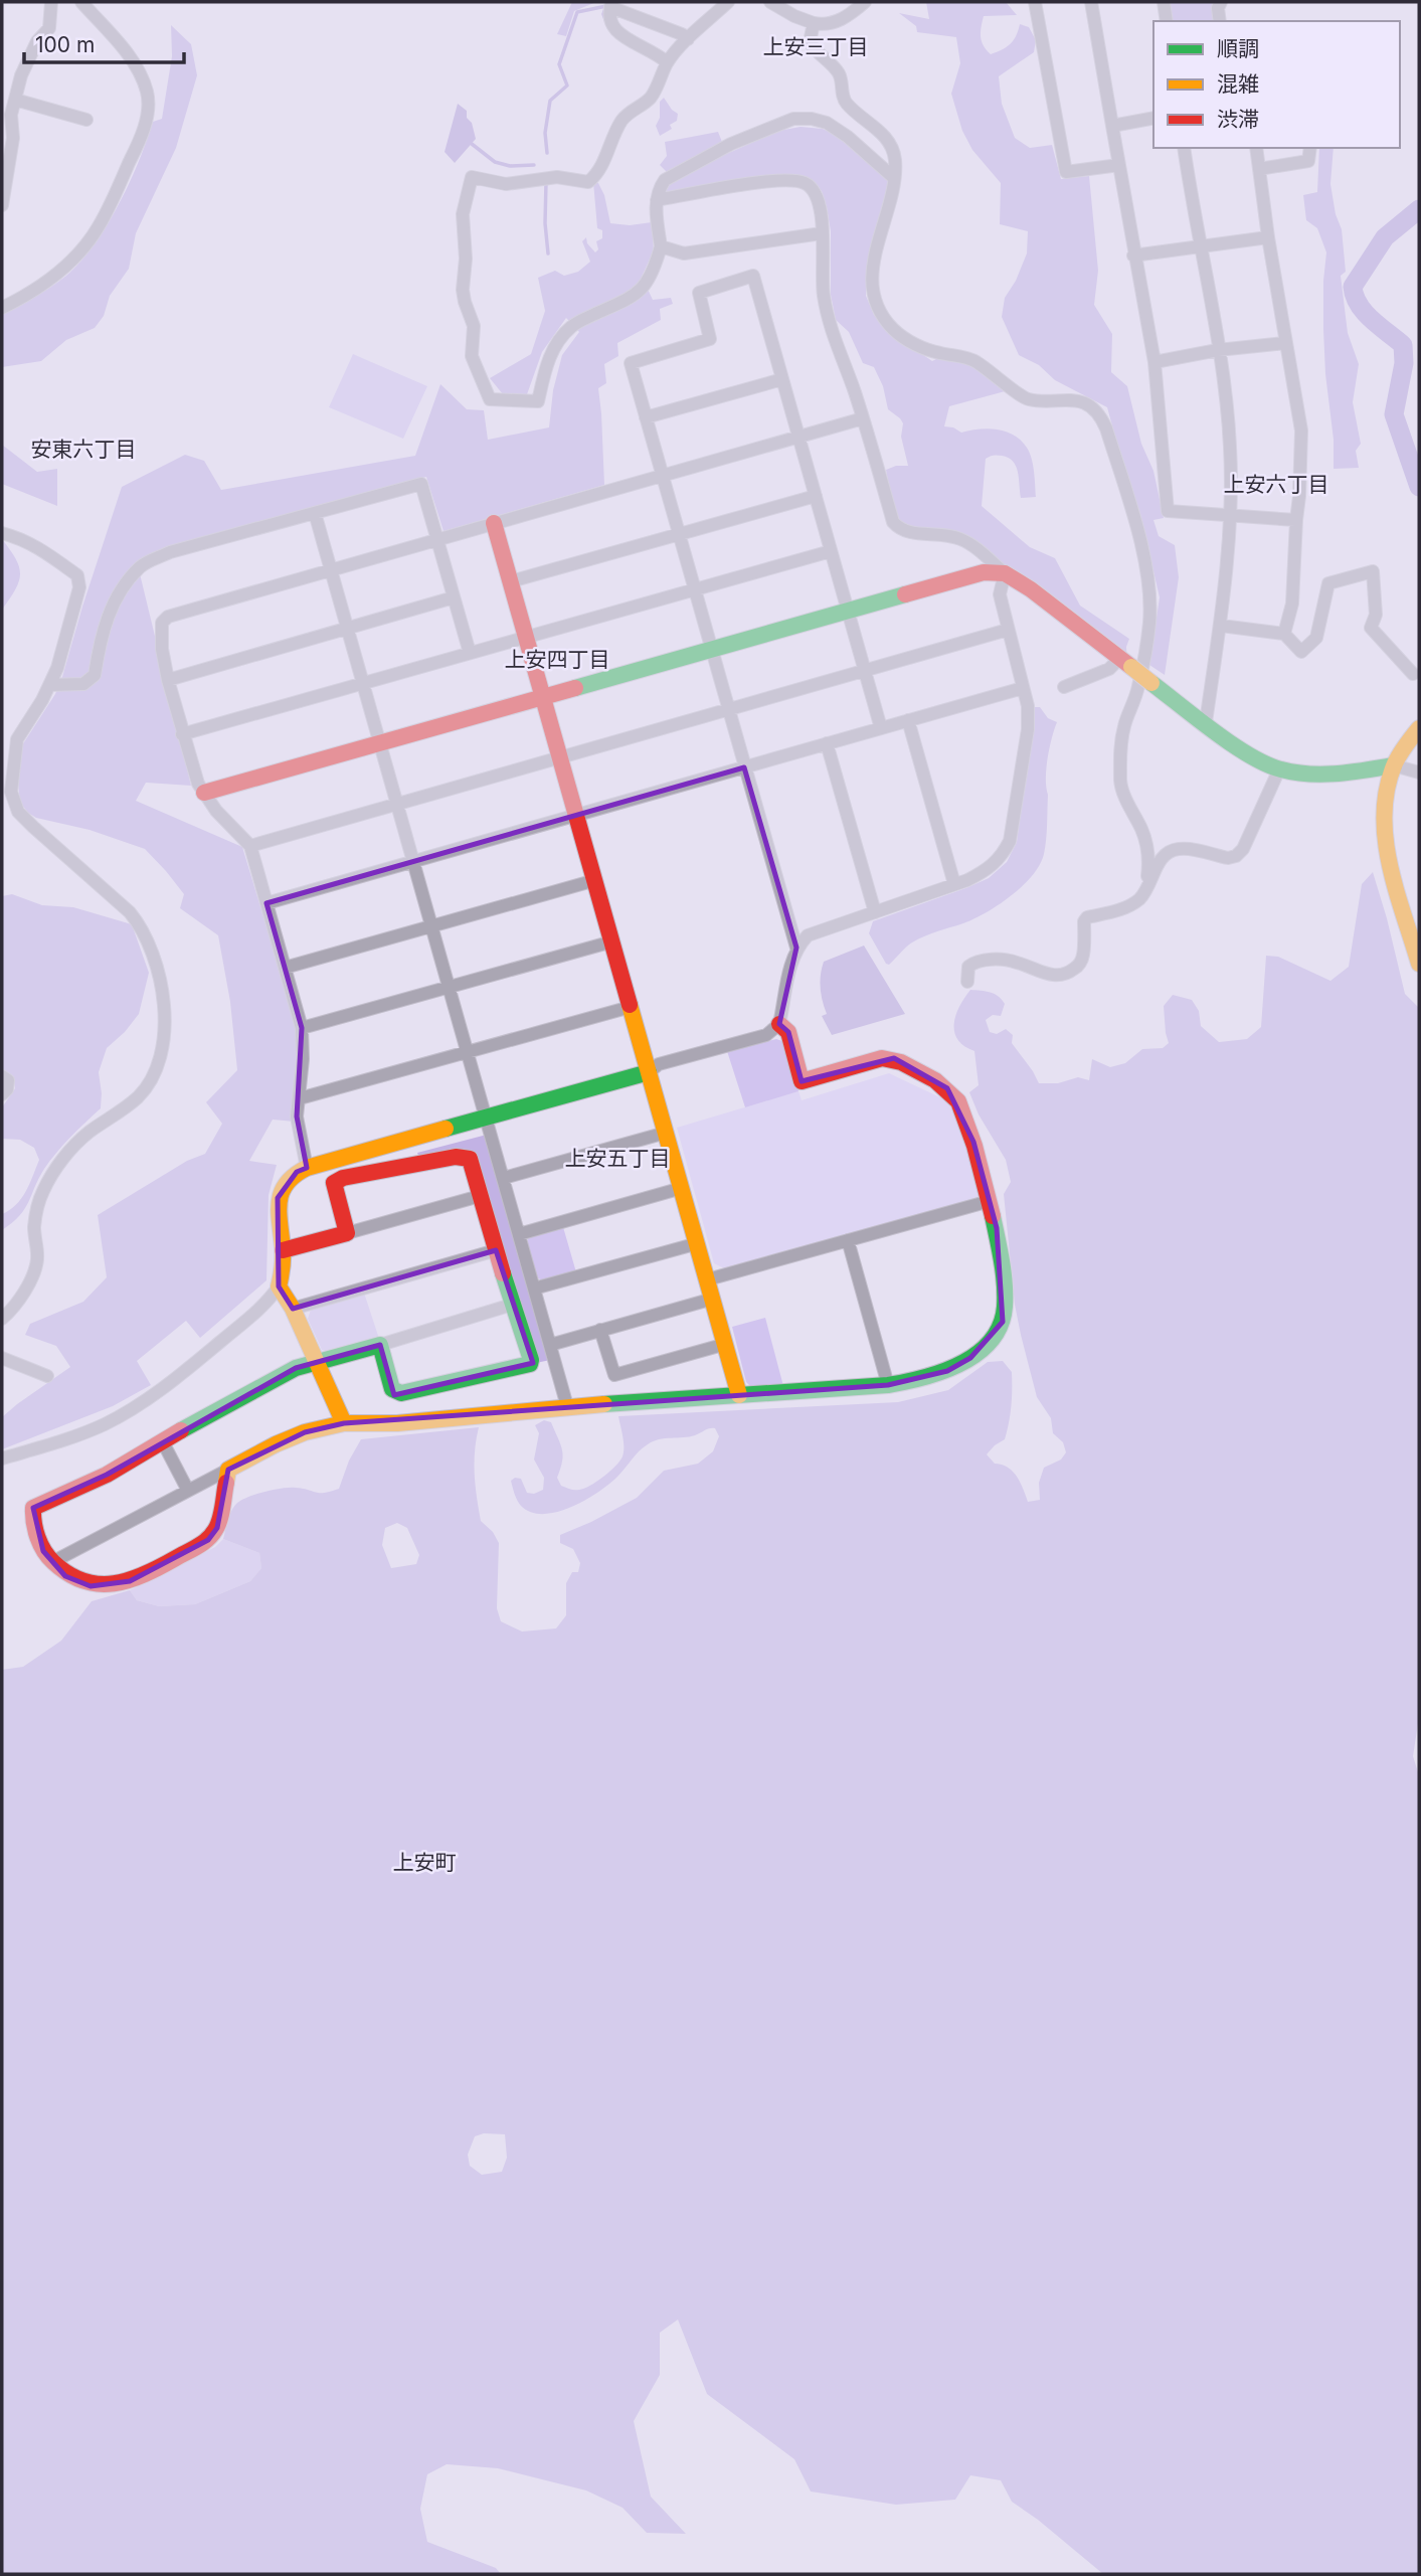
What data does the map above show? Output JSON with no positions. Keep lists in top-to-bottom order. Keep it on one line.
{"districts":["上安三丁目","安東六丁目","上安六丁目","上安四丁目","上安五丁目","上安町"],"legend":["順調","混雑","渋滞"],"scale_bar":"100 m"}
